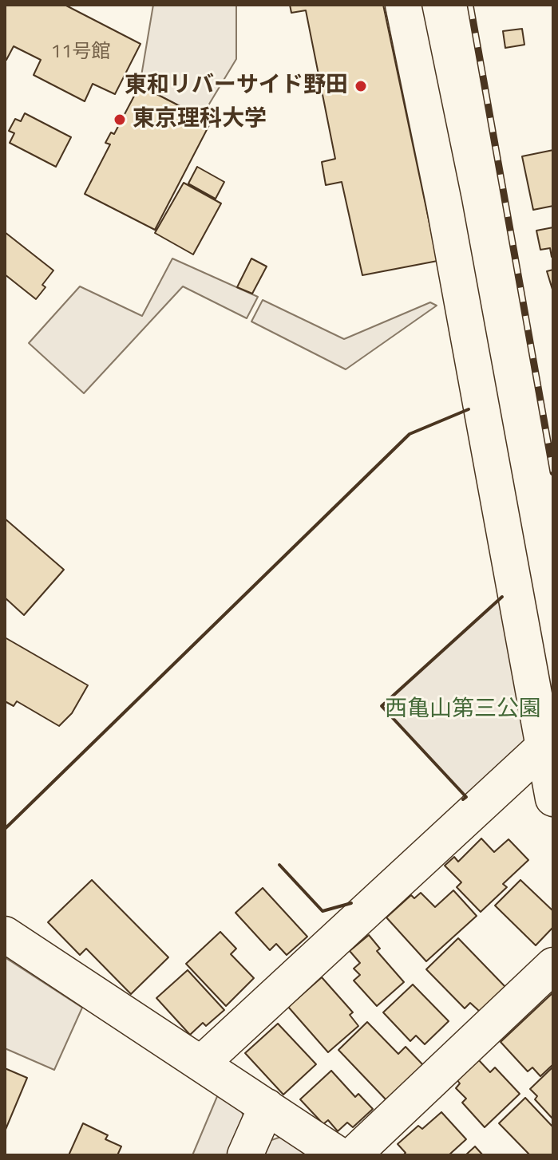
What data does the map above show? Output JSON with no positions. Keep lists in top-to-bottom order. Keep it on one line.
{"parks":["西亀山第三公園"],"places":["東和リバーサイド野田","東京理科大学"],"house_numbers":["11号館"]}
